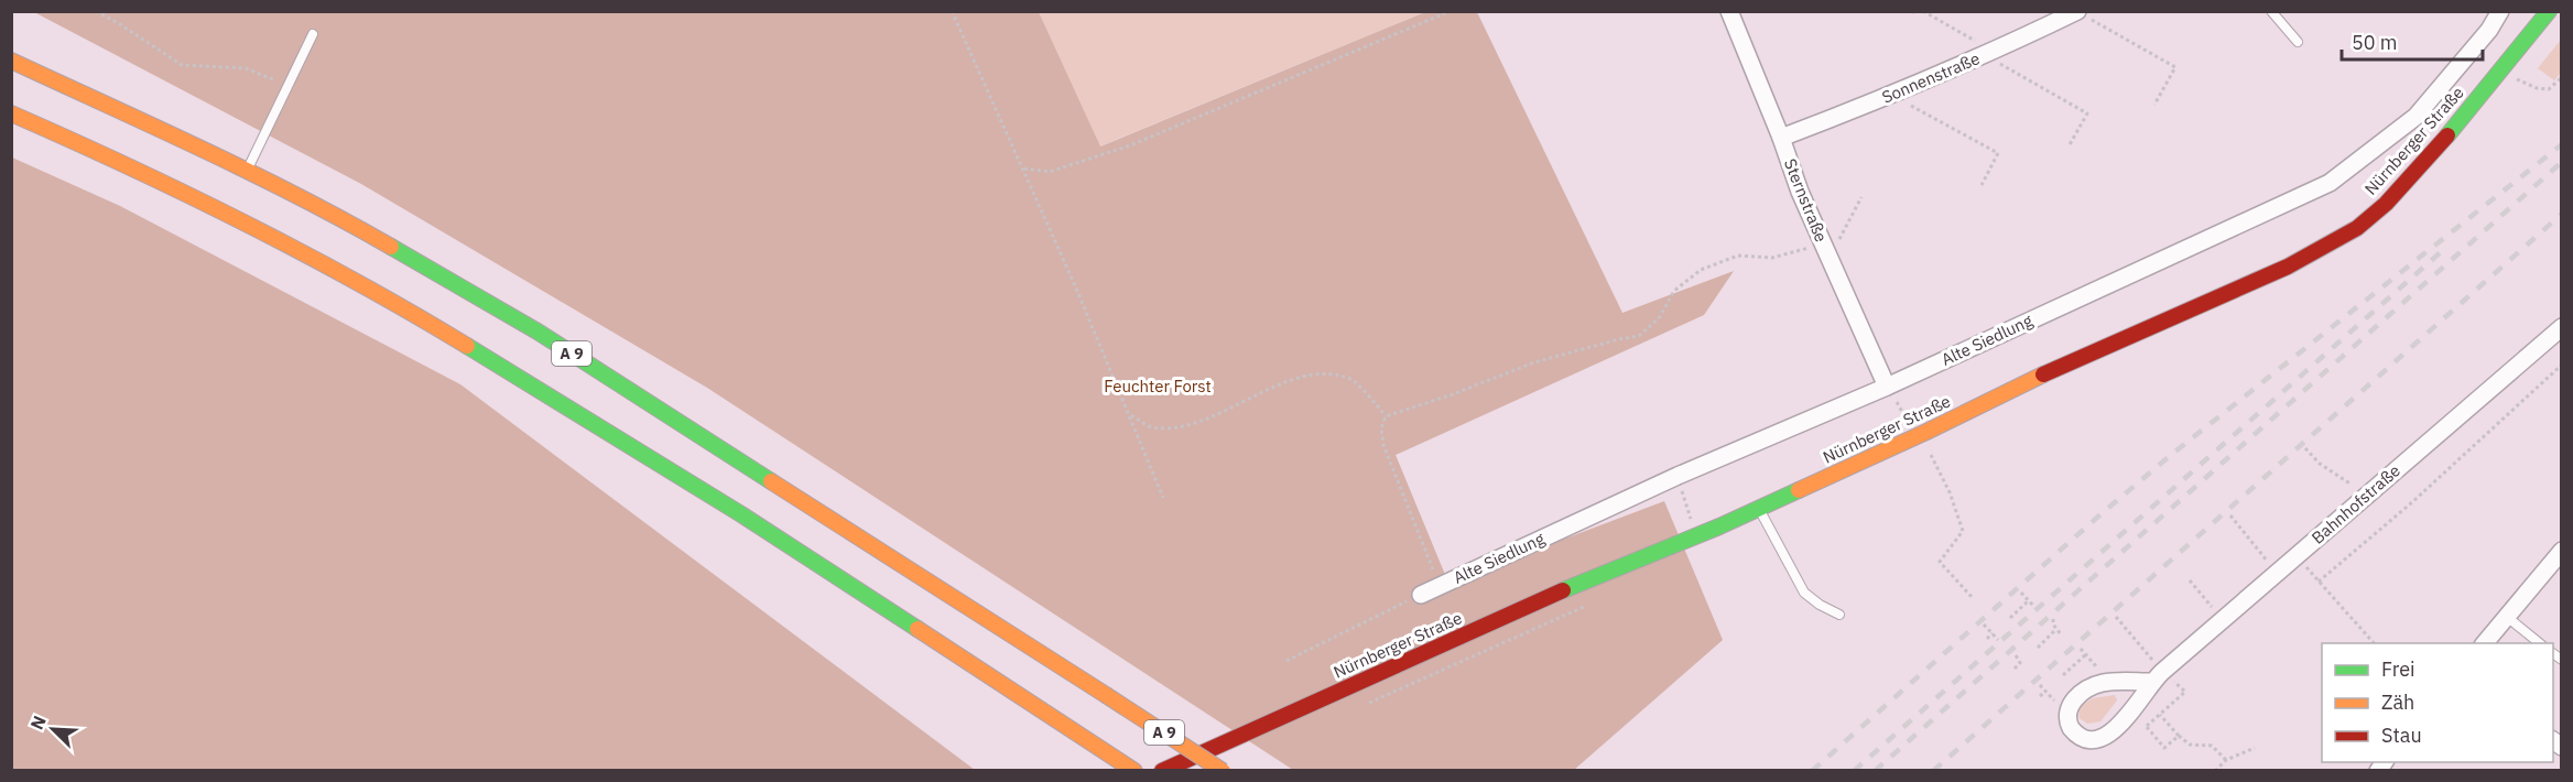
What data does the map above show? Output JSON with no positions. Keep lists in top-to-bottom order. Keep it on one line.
{"streets":{"main road":["Nürnberger Straße","A 9"],"street":["Sonnenstraße","Sternstraße","Alte Siedlung","Bahnhofstraße"]},"crossings":[["Sonnenstraße","Sternstraße"],["Sternstraße","Alte Siedlung"]],"parks":["Feuchter Forst"],"legend":["Frei","Zäh","Stau"],"scale_bar":"50 m","north":"top left"}
